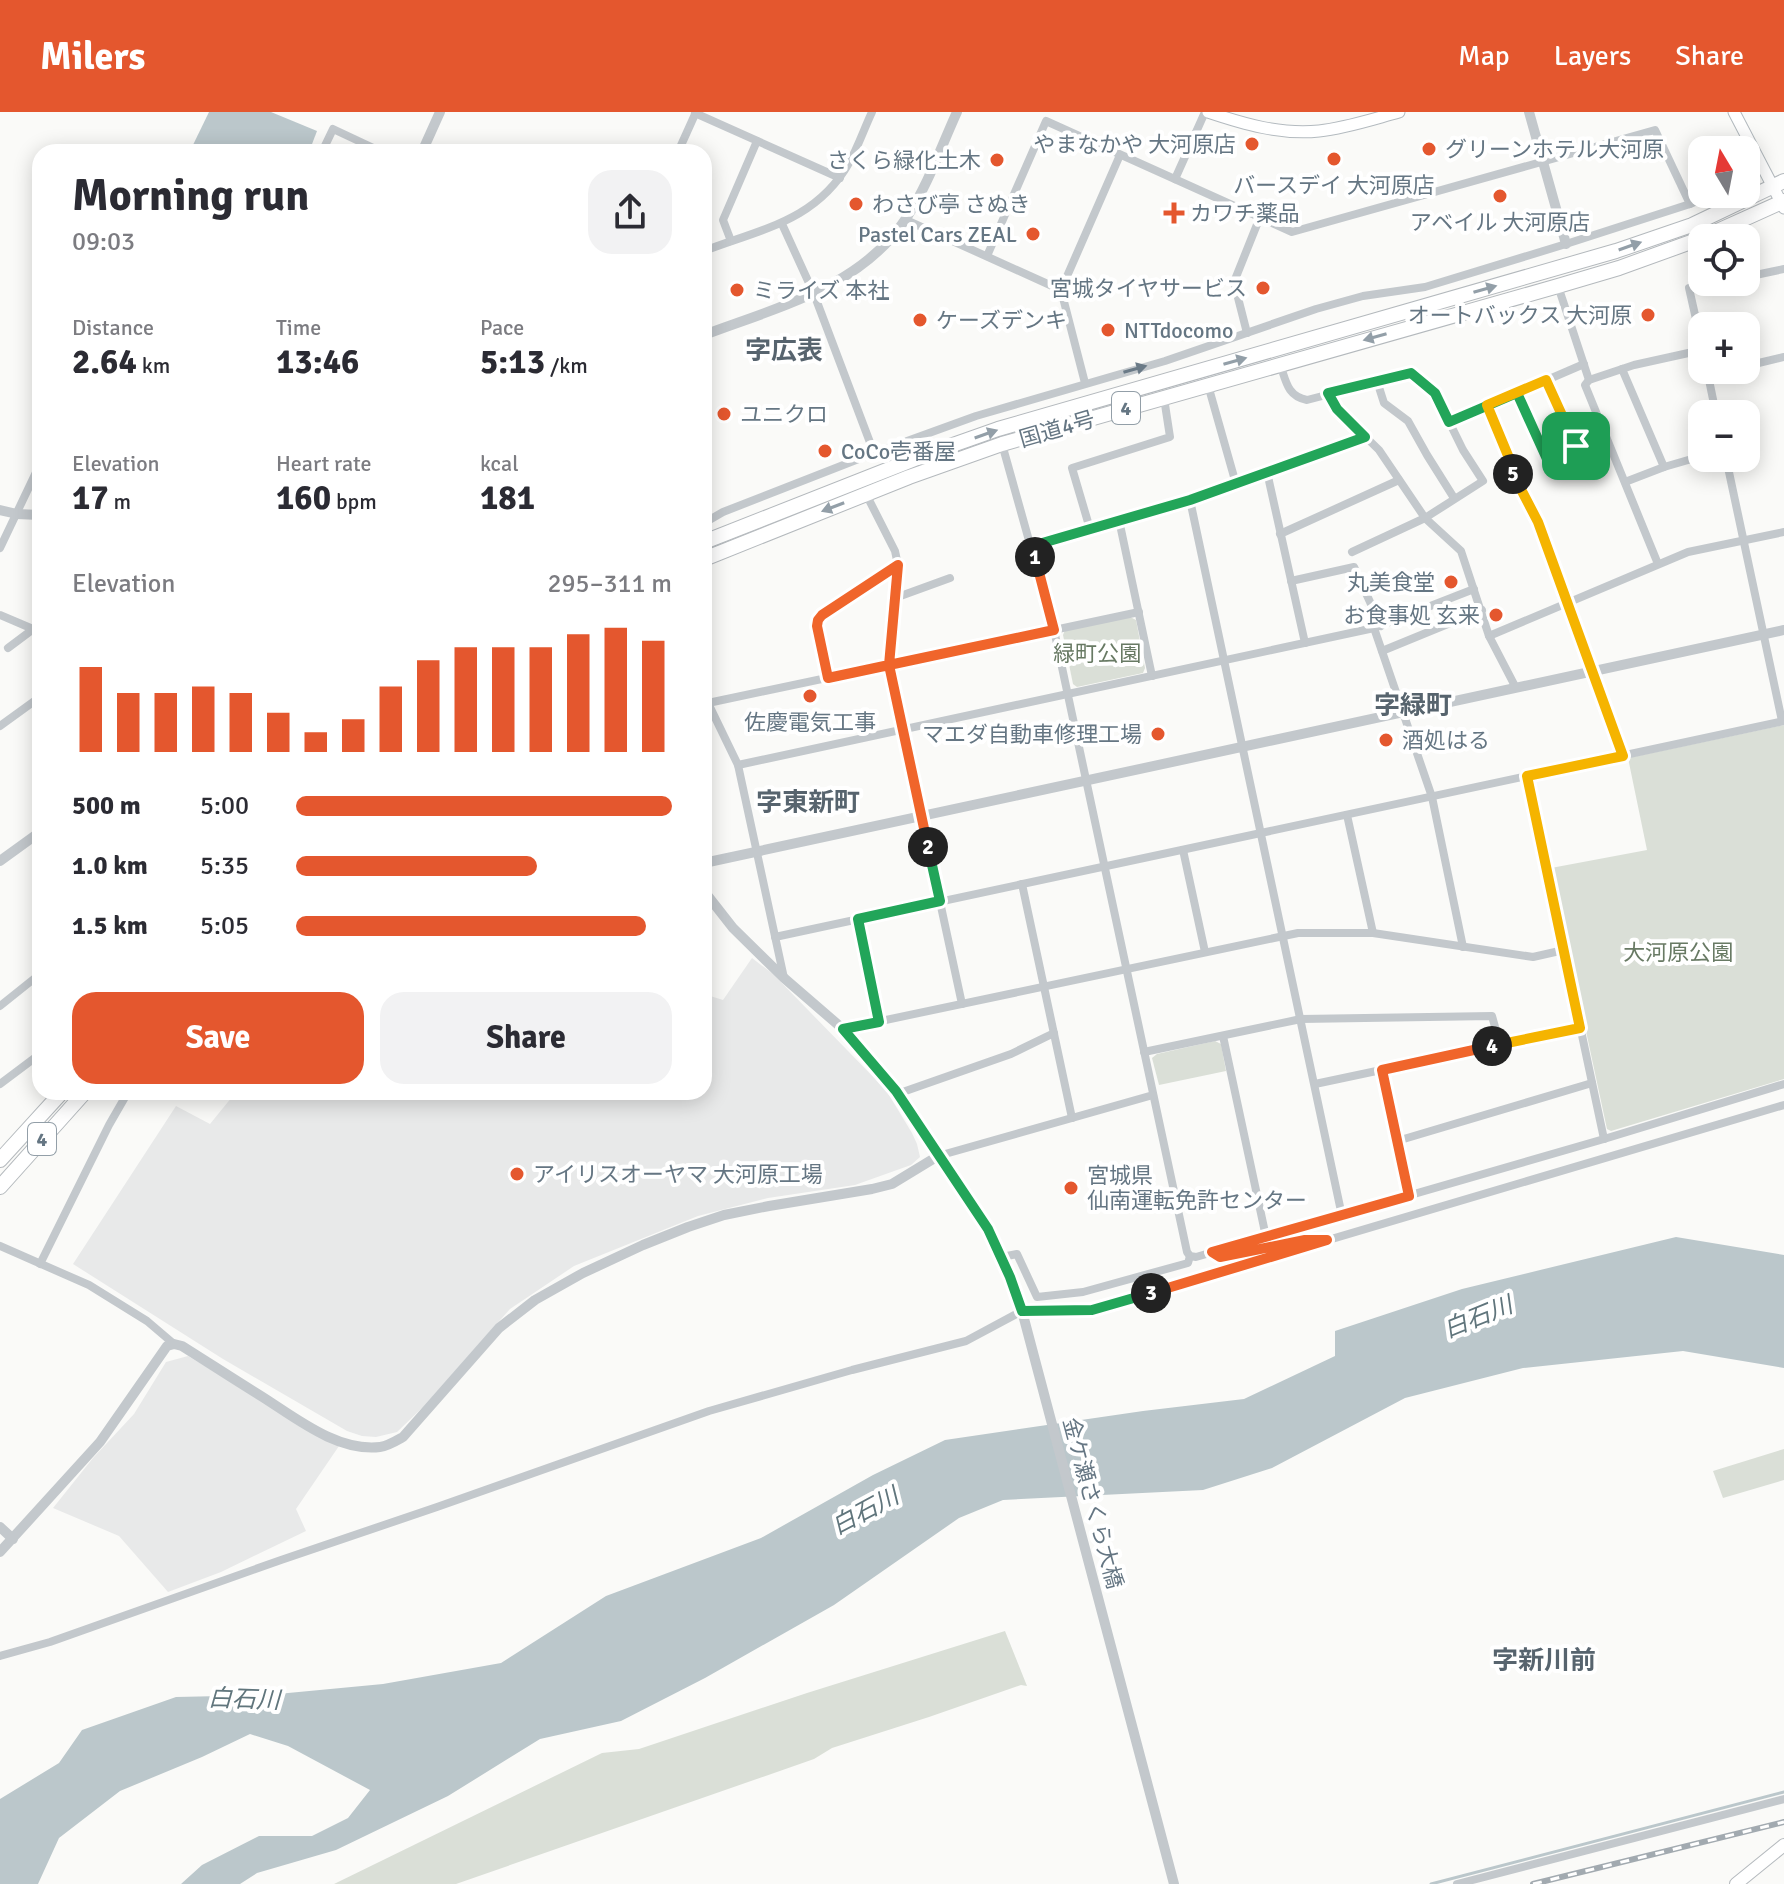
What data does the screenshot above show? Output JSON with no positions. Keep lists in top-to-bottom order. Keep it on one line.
{"streets":{"highway":["4","国道4号"],"street":["金ケ瀬さくら大橋"]},"crossings":[["4","国道4号"]],"districts":["字広表","字緑町","字東新町","字新川前"],"water":["白石川"],"parks":["緑町公園","大河原公園"],"places":{"other":["やまなかや 大河原店","グリーンホテル大河原","バースデイ 大河原店","さくら緑化土木","アベイル 大河原店","わさび亭 さぬき","Pastel Cars ZEAL","宮城タイヤサービス","ミライズ 本社","オートバックス 大河原","ケーズデンキ","NTTdocomo","ユニクロ","CoCo壱番屋","丸美食堂","お食事処 玄来","佐慶電気工事","マエダ自動車修理工場","酒処はる","アイリスオーヤマ 大河原工場","宮城県 仙南運転免許センター"],"health":["カワチ薬品"]},"north":"top","page":{"header":"Milers","nav":["Map","Layers","Share"],"map_buttons":["+","−"],"heading":["Morning run","09:03"],"stats":[["Distance","2.64 km"],["Time","13:46"],["Pace","5:13 /km"],["Elevation","17 m"],["Heart rate","160 bpm"],["kcal","181"]],"pins":["5","1","2","4","3"],"chart":["Elevation","295–311 m"],"list":[{"name":"500 m","note":"5:00"},{"name":"1.0 km","note":"5:35"},{"name":"1.5 km","note":"5:05"}],"buttons":["Save","Share"]}}
